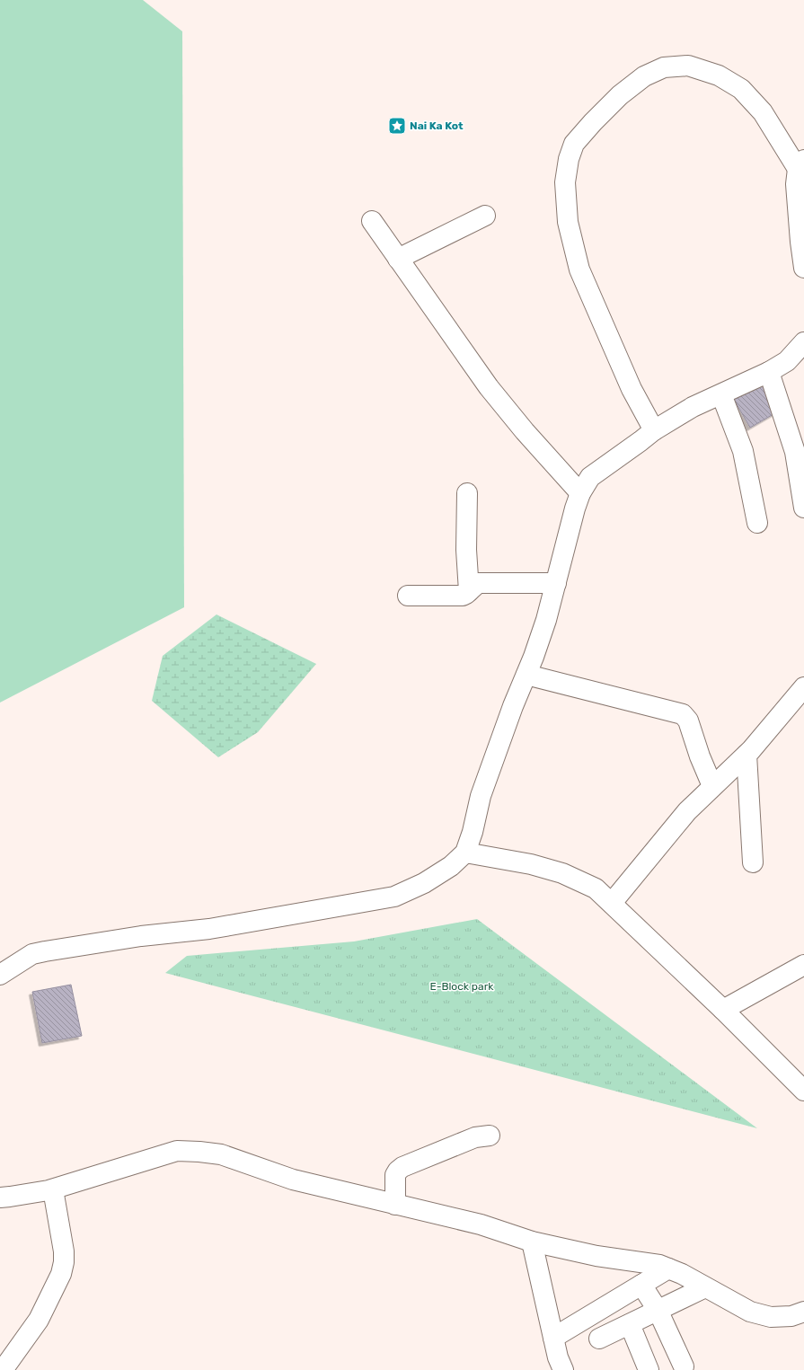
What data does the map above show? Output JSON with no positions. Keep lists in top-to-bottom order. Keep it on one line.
{"parks":["E-Block park"],"places":{"place":["Nai Ka Kot"]}}
